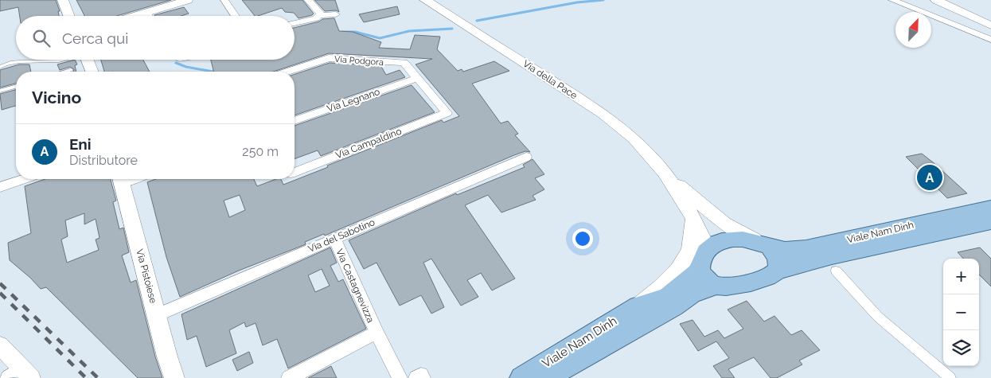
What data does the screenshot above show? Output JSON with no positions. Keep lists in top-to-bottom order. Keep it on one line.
{"streets":{"main road":["Via della Pace","Viale Nam Dinh","Via Pistoiese"],"street":["Via Podgora","Via Legnano","Via Campaldino","Via del Sabotino","Via Castagnevizza"]},"crossings":[["Via Podgora","Via Legnano"],["Via Podgora","Via Campaldino"],["Via del Sabotino","Via Pistoiese"],["Via del Sabotino","Via Castagnevizza"]],"north":"top right","page":{"search":"Cerca qui","heading":"Vicino","list":[{"mark":"A","name":"Eni","note":"Distributore","value":"250 m"}],"pins":"A","map_buttons":["+","−"]}}
